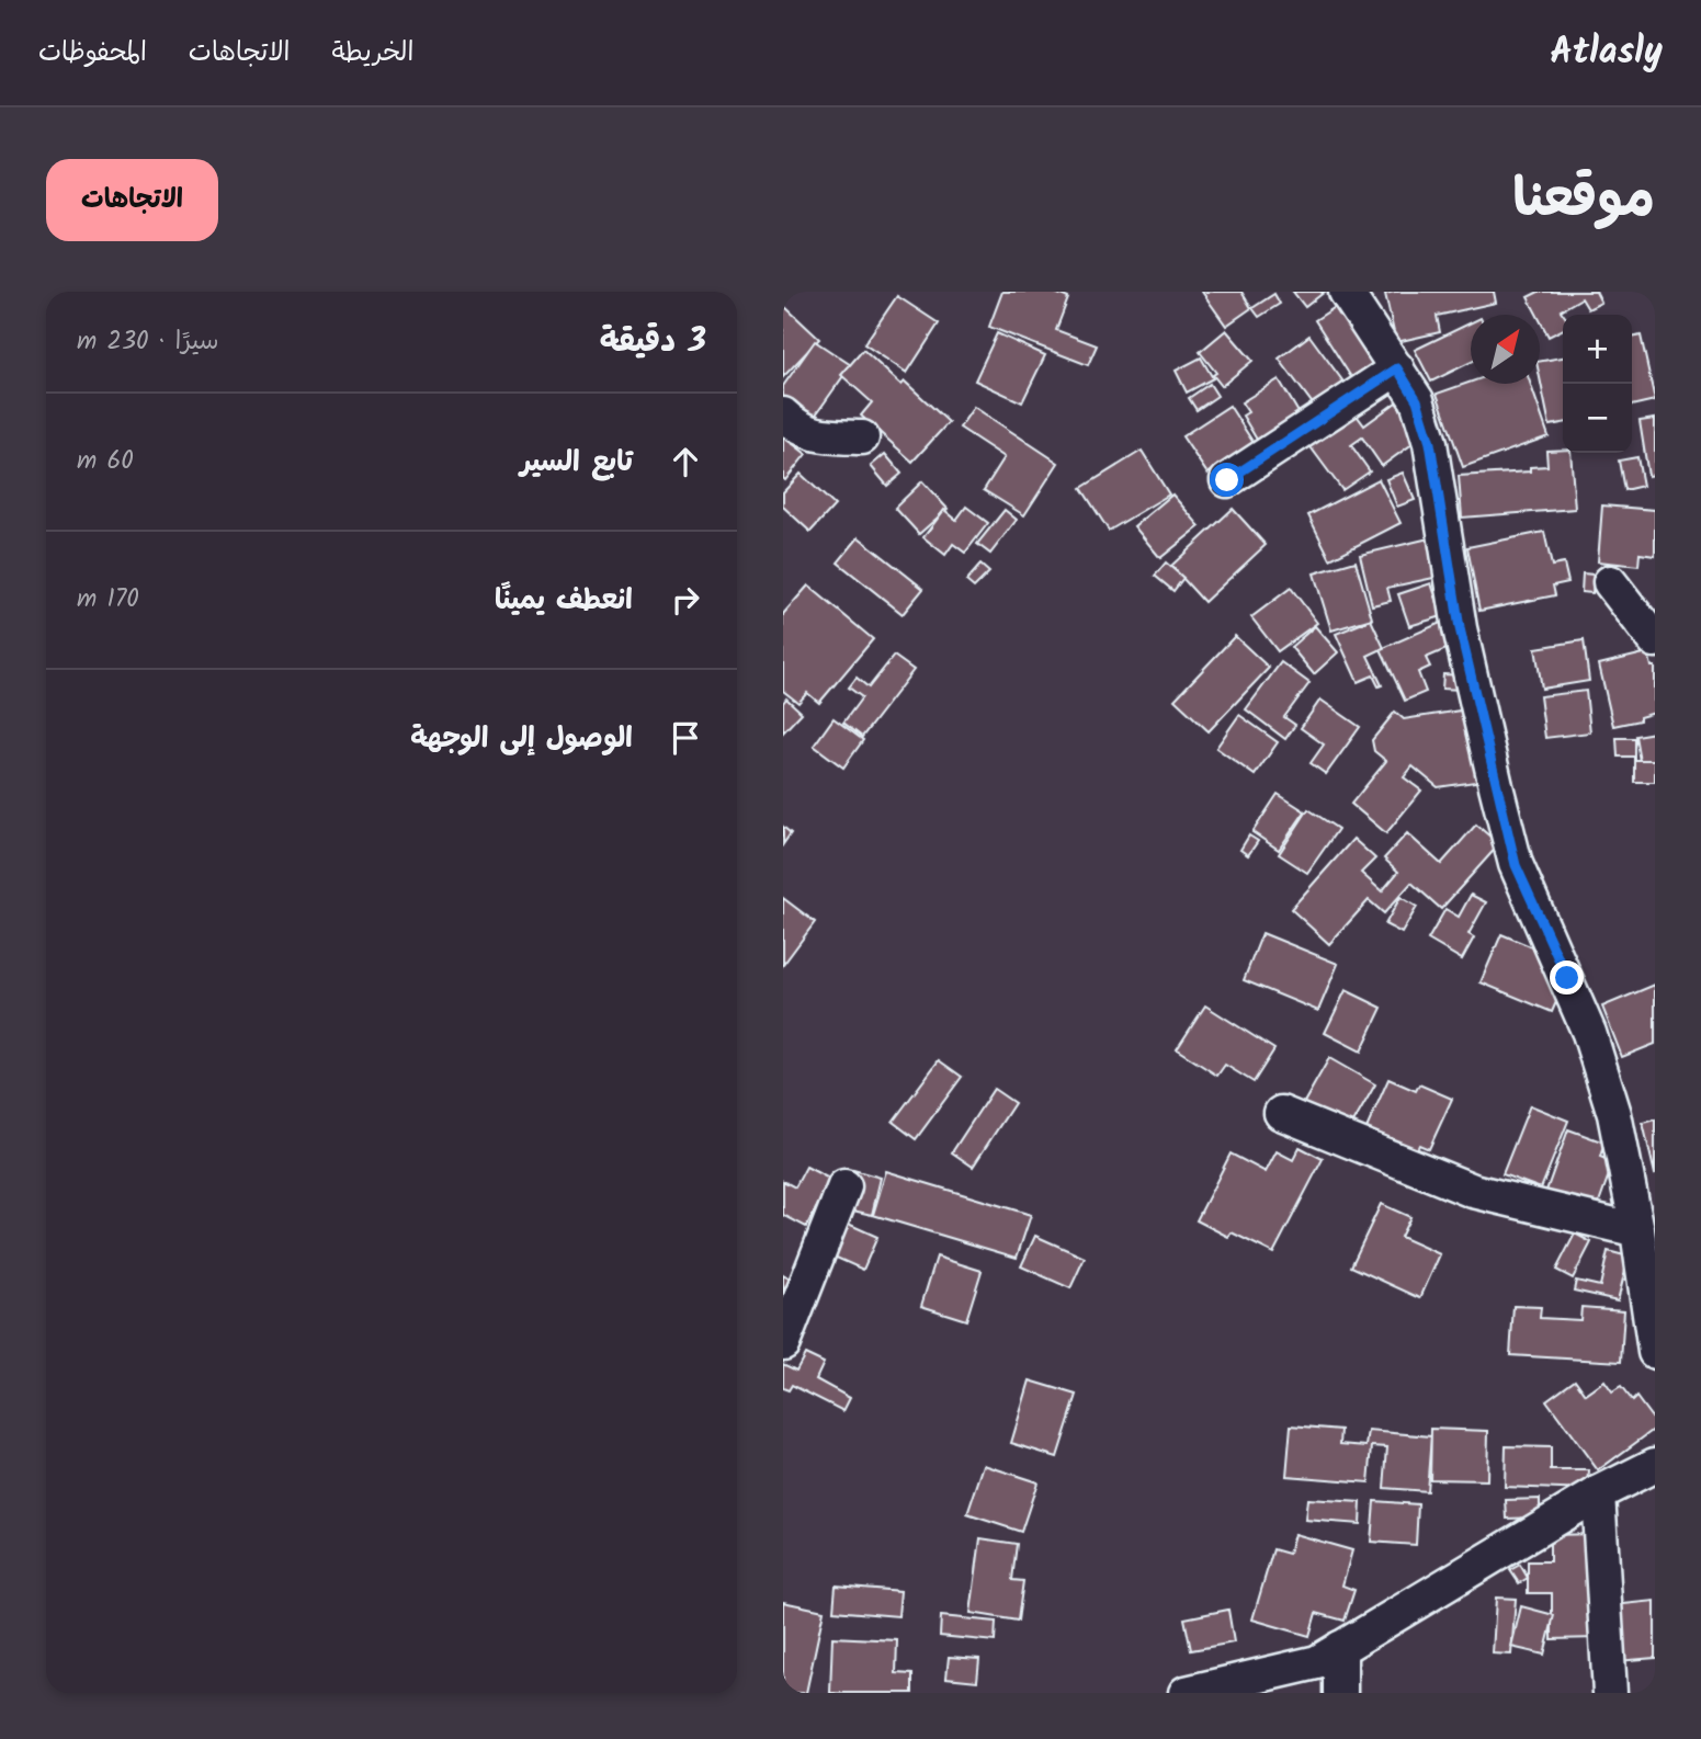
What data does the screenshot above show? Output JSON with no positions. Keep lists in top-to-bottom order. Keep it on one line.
{"north":"top right","page":{"header":"Atlasly","nav":["الخريطة","الاتجاهات","المحفوظات"],"title":"موقعنا","buttons":"الاتجاهات","heading":["3 دقيقة","سيرًا · 230 m"],"map_buttons":["+","−"],"list":[["تابع السير","60 m"],["انعطف يمينًا","170 m"],"الوصول إلى الوجهة"]}}
